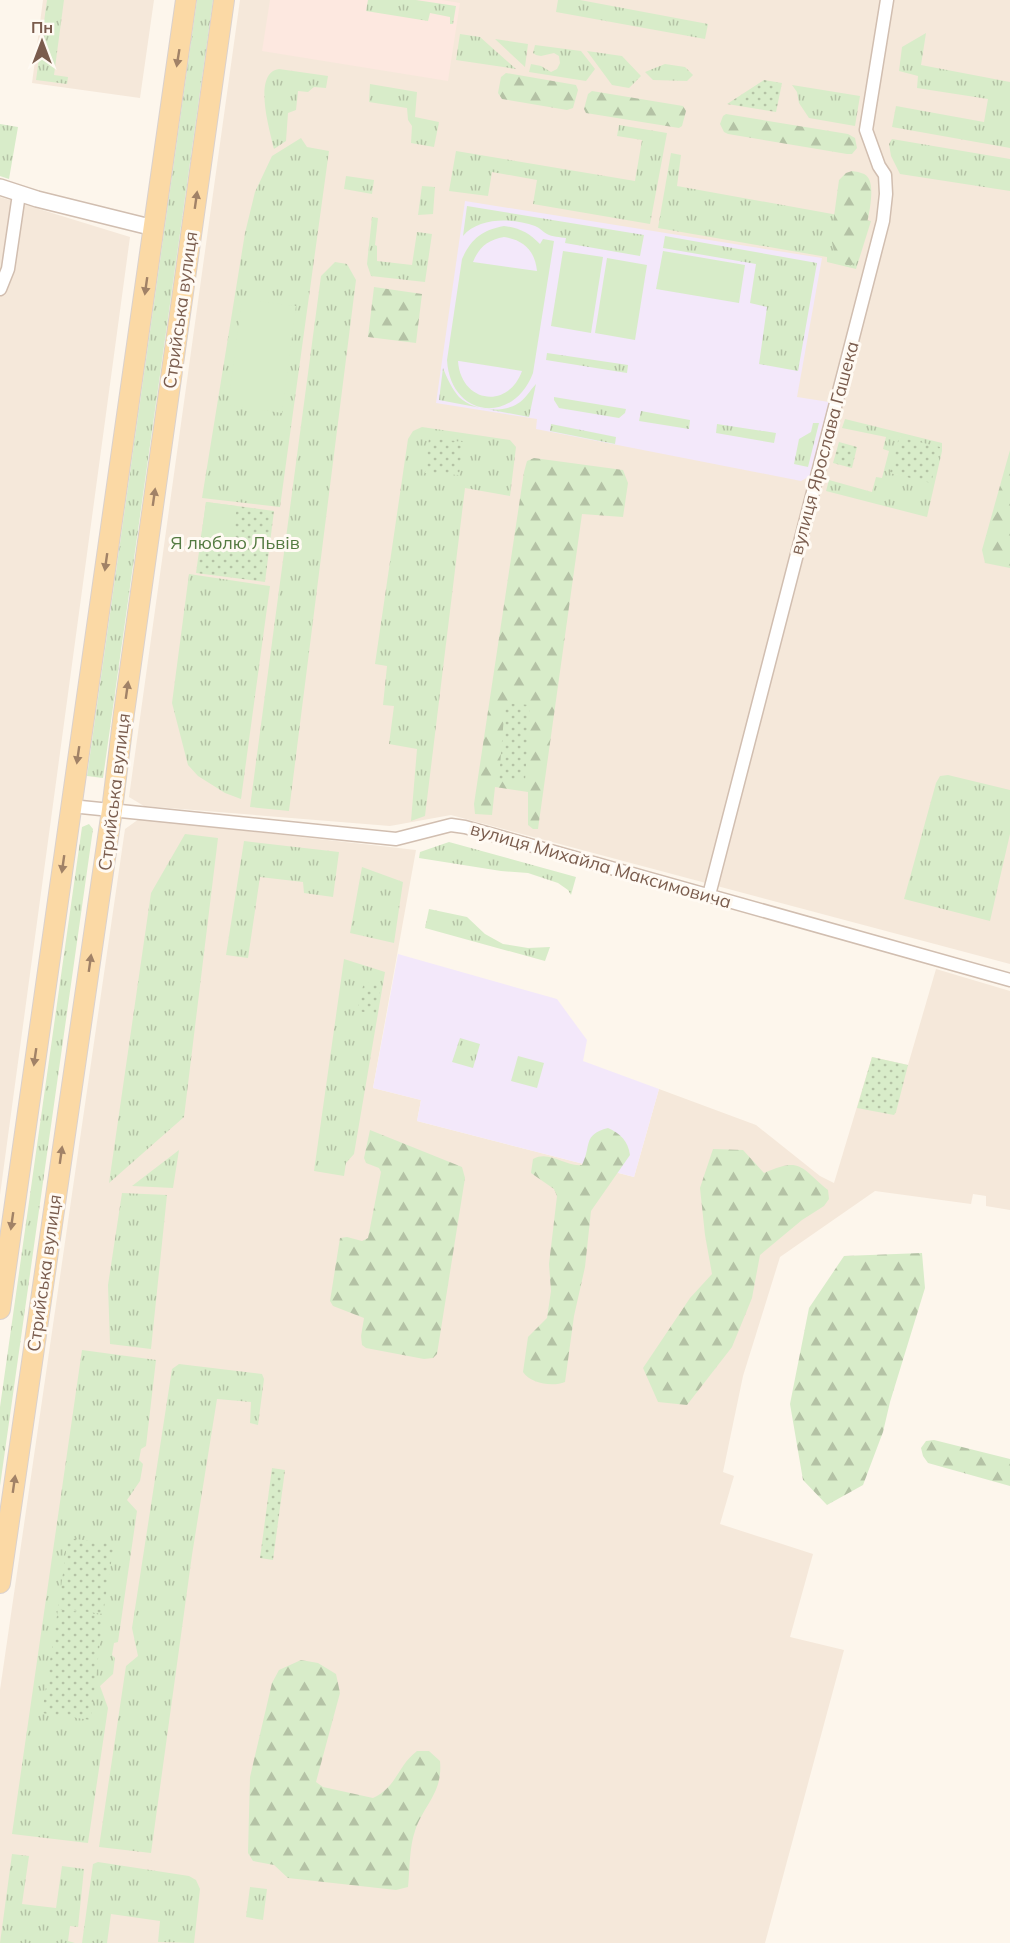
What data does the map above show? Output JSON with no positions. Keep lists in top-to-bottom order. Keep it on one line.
{"streets":{"main road":["Стрийська вулиця"],"street":["вулиця Ярослава Гашека","вулиця Михайла Максимовича"]},"crossings":[["Стрийська вулиця","вулиця Михайла Максимовича"],["вулиця Ярослава Гашека","вулиця Михайла Максимовича"]],"parks":["Я люблю Львів"],"north":"top"}
